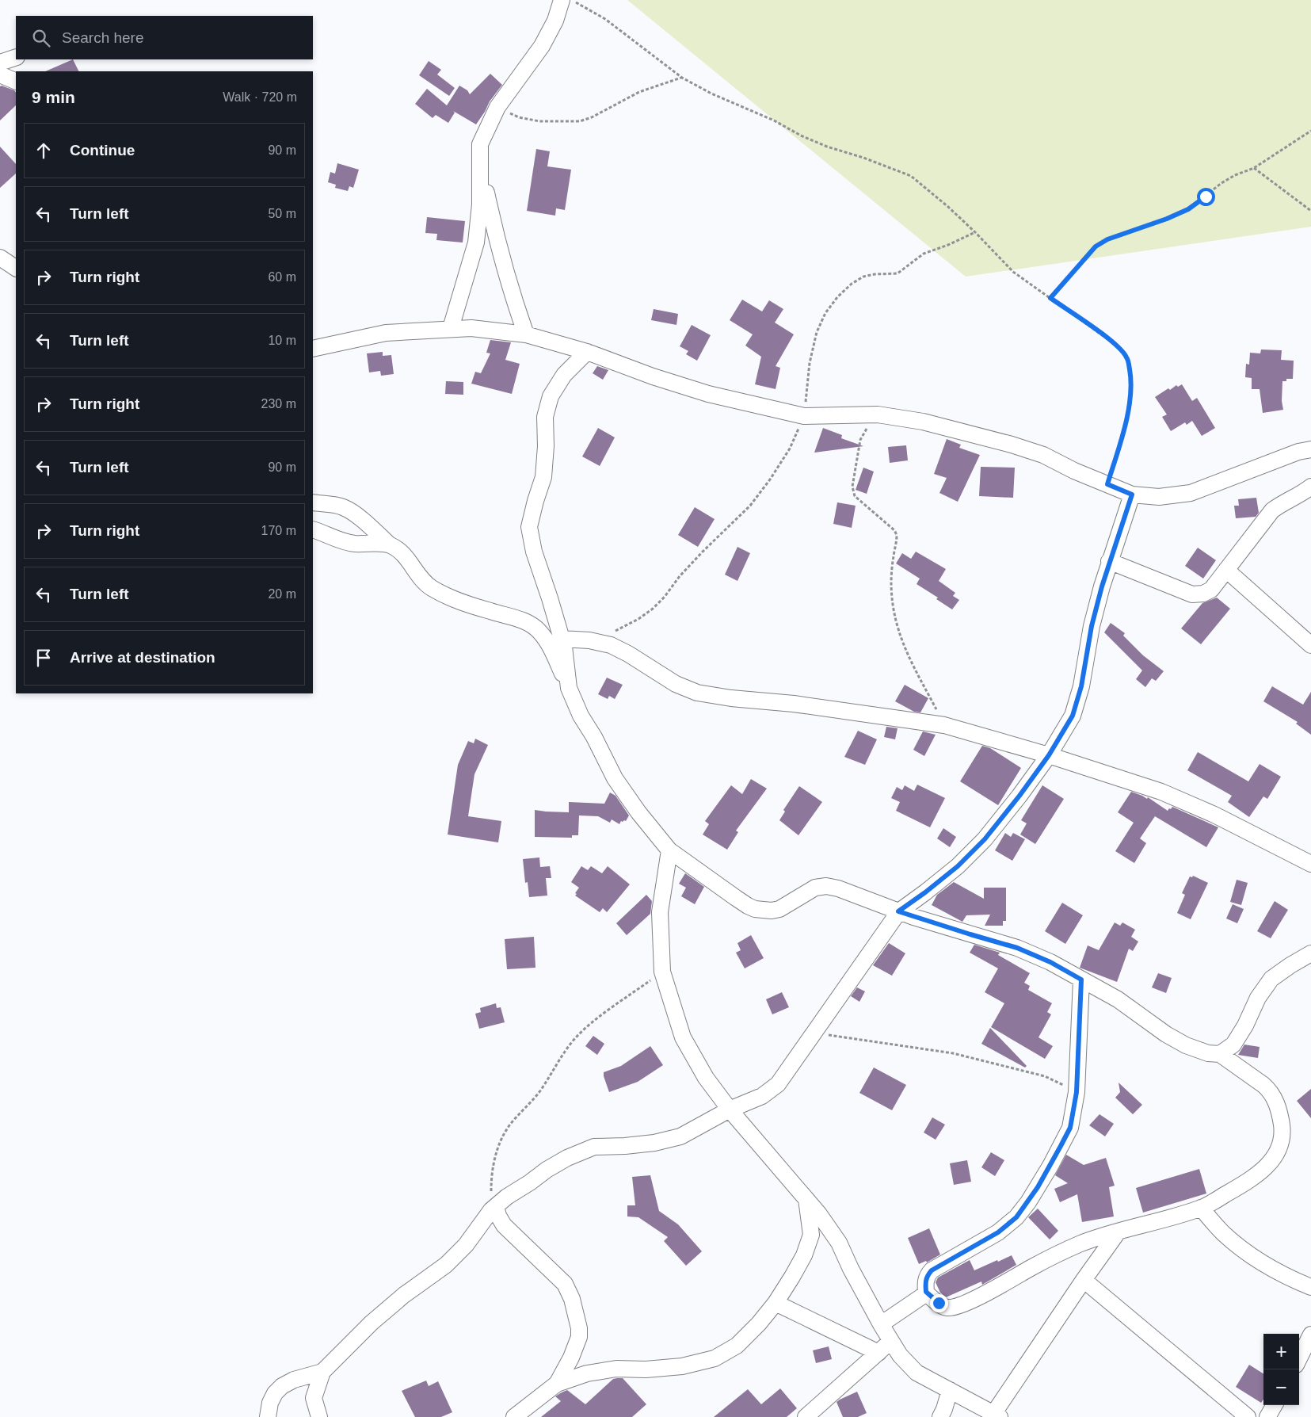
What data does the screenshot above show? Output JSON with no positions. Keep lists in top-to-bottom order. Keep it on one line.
{"page":{"search":"Search here","heading":["9 min","Walk · 720 m"],"list":[["Continue","90 m"],["Turn left","50 m"],["Turn right","60 m"],["Turn left","10 m"],["Turn right","230 m"],["Turn left","90 m"],["Turn right","170 m"],["Turn left","20 m"],"Arrive at destination"],"map_buttons":["+","−"]}}
